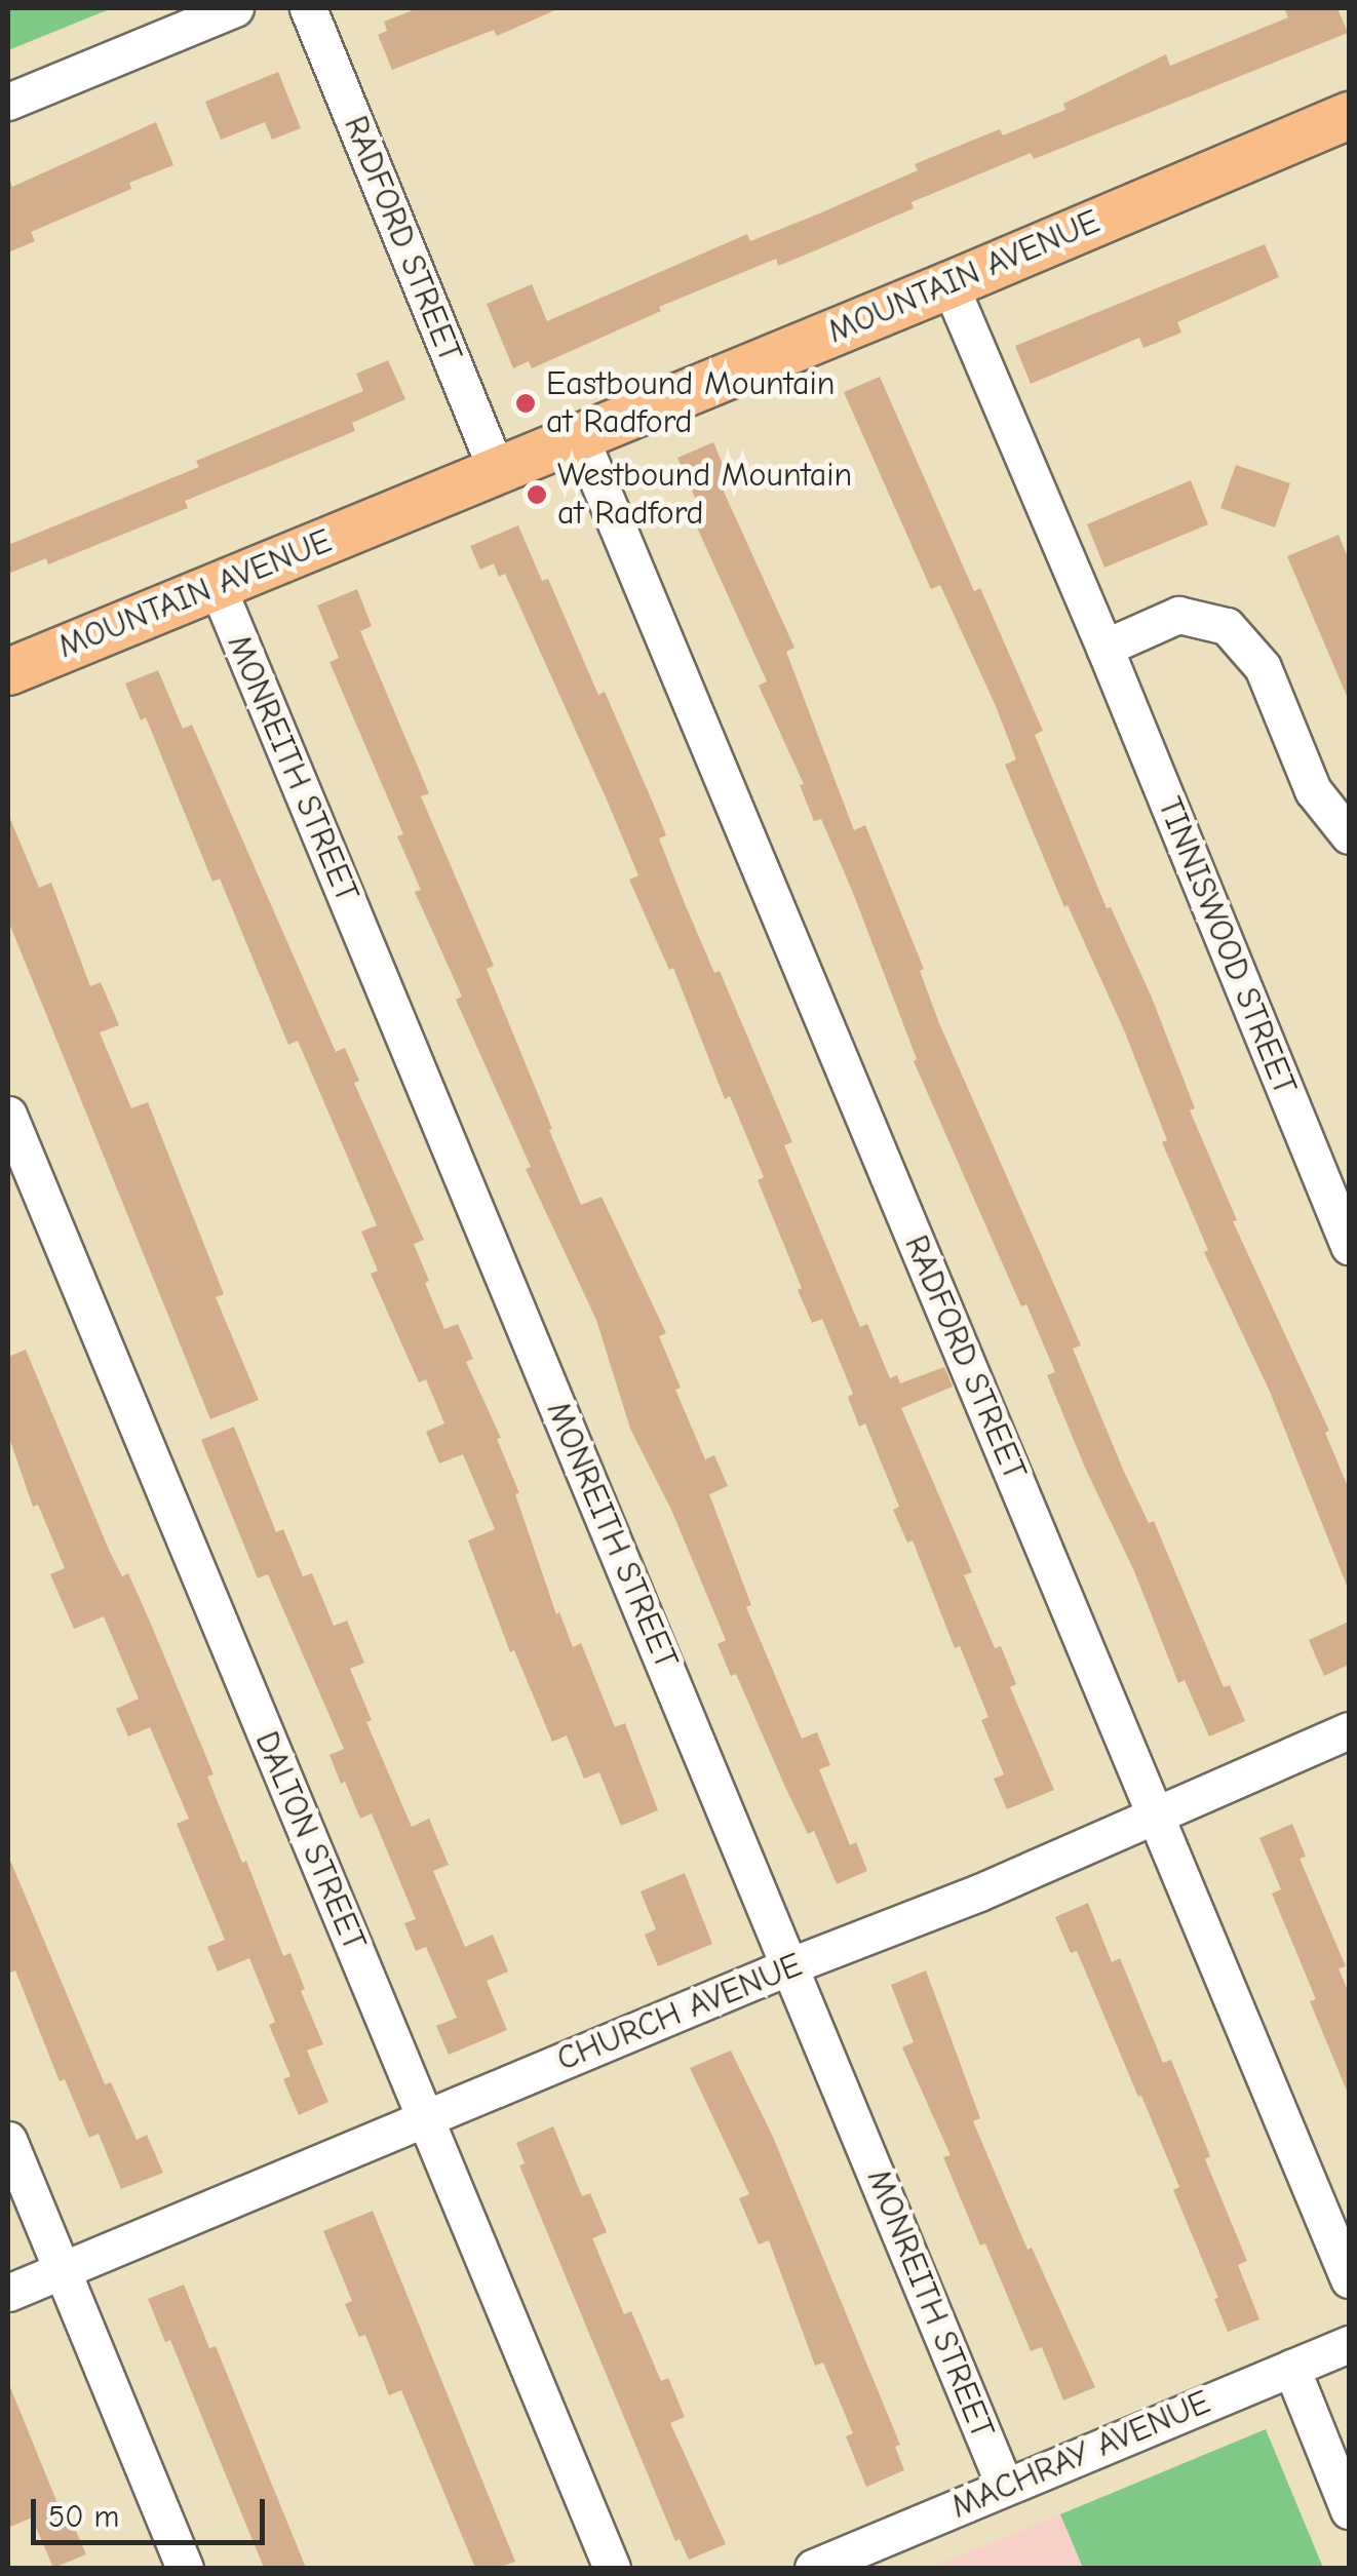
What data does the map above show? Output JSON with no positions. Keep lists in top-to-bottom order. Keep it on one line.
{"streets":{"main road":["MOUNTAIN AVENUE"],"street":["RADFORD STREET","MONREITH STREET","TINNISWOOD STREET","DALTON STREET","CHURCH AVENUE","MACHRAY AVENUE"]},"crossings":[["RADFORD STREET","MOUNTAIN AVENUE"],["RADFORD STREET","CHURCH AVENUE"],["MOUNTAIN AVENUE","MONREITH STREET"],["MOUNTAIN AVENUE","TINNISWOOD STREET"],["MONREITH STREET","CHURCH AVENUE"],["MONREITH STREET","MACHRAY AVENUE"],["DALTON STREET","CHURCH AVENUE"]],"places":["Eastbound Mountain at Radford","Westbound Mountain at Radford"],"scale_bar":"50 m"}
